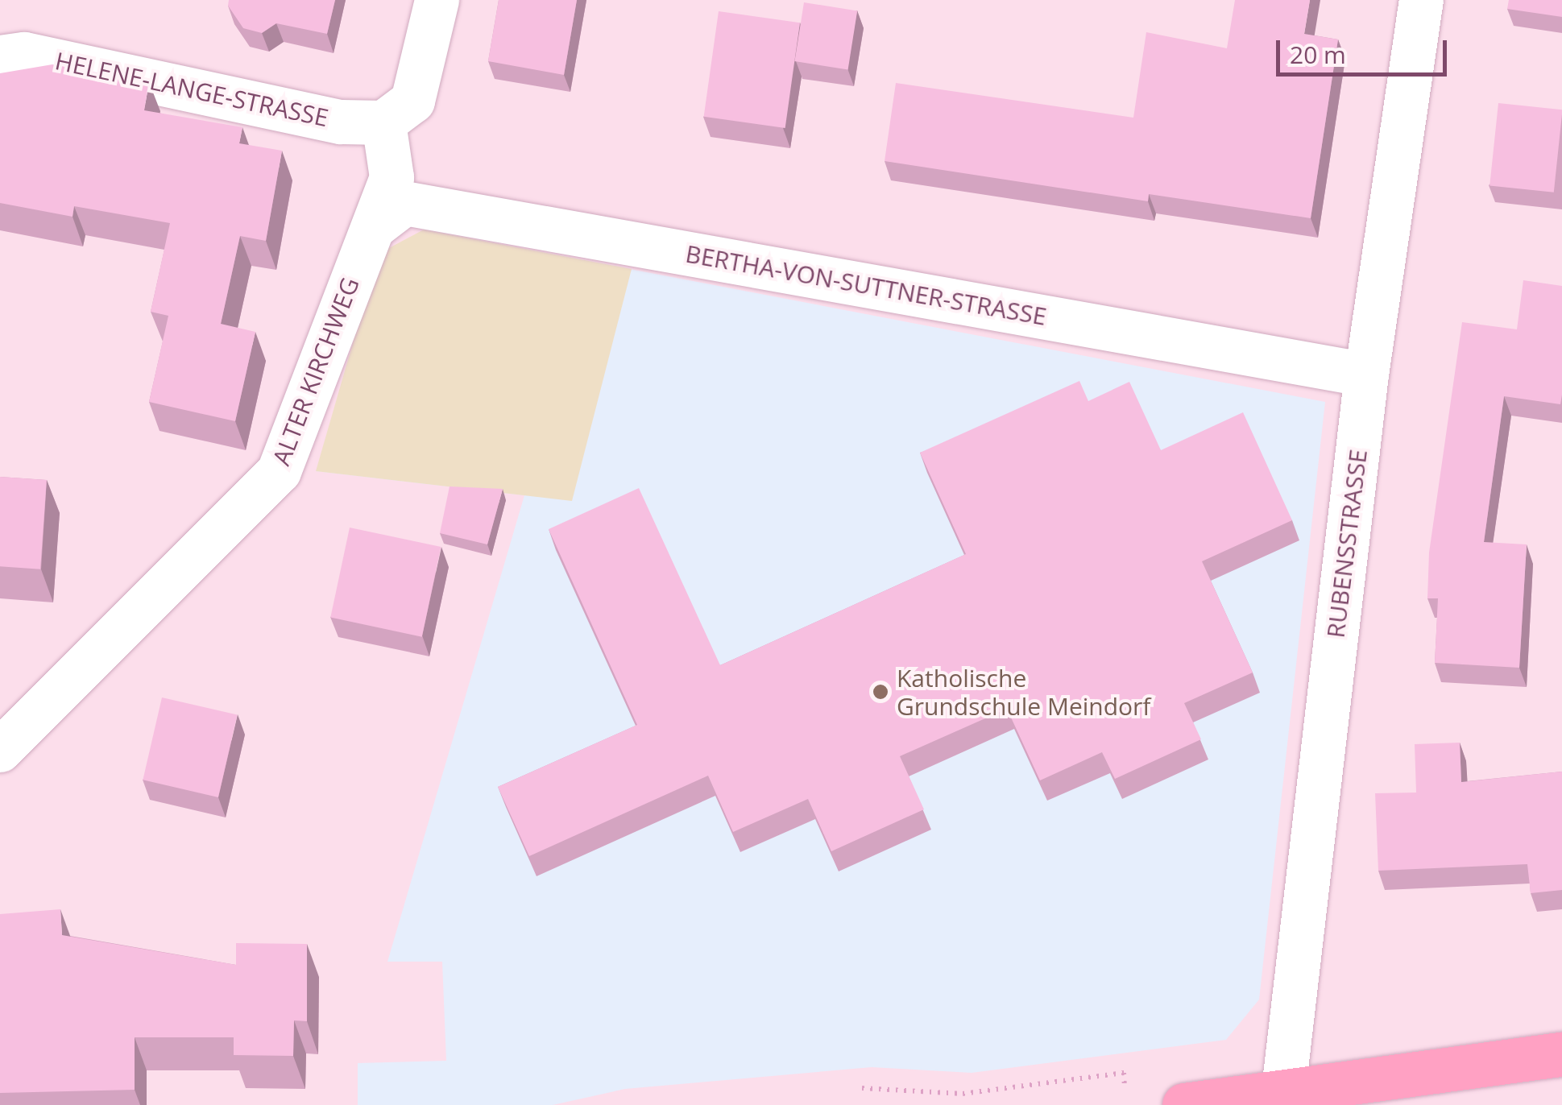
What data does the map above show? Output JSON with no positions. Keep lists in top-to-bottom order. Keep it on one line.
{"streets":{"street":["HELENE-LANGE-STRASSE","BERTHA-VON-SUTTNER-STRASSE","ALTER KIRCHWEG","RUBENSSTRASSE"]},"crossings":[["HELENE-LANGE-STRASSE","ALTER KIRCHWEG"],["BERTHA-VON-SUTTNER-STRASSE","ALTER KIRCHWEG"],["BERTHA-VON-SUTTNER-STRASSE","RUBENSSTRASSE"]],"places":["Katholische Grundschule Meindorf"],"scale_bar":"20 m"}
